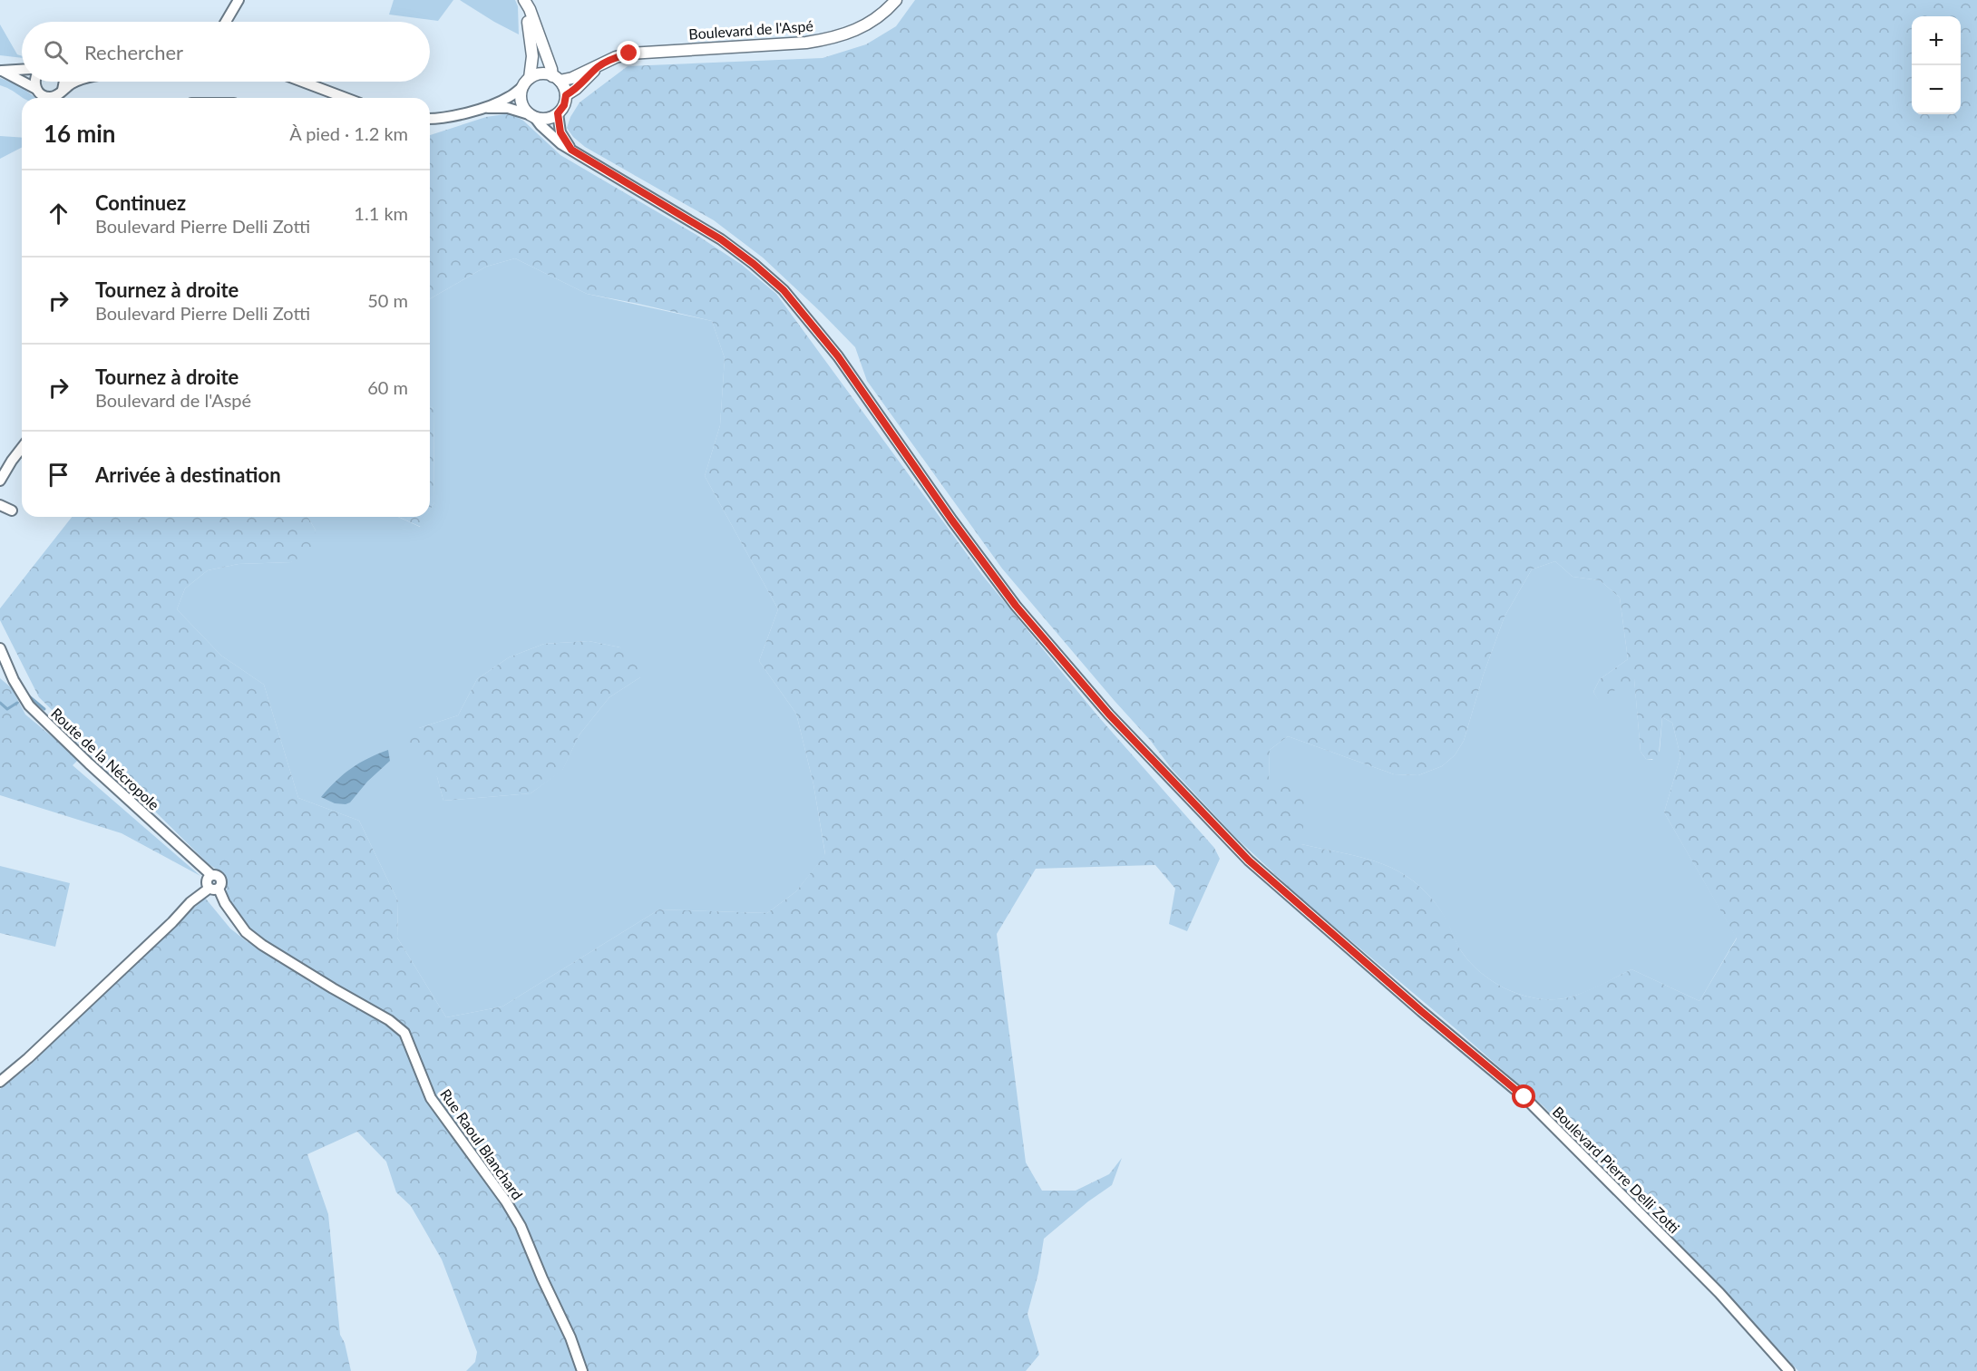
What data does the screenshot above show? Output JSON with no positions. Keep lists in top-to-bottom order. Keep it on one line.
{"streets":{"main road":["Boulevard de l'Aspé"],"street":["Route de la Nécropole","Rue Raoul Blanchard","Boulevard Pierre Delli Zotti"]},"crossings":[["Boulevard de l'Aspé","Boulevard Pierre Delli Zotti"],["Route de la Nécropole","Rue Raoul Blanchard"]],"page":{"map_buttons":["+","−"],"search":"Rechercher","heading":["16 min","À pied · 1.2 km"],"list":[["Continuez","Boulevard Pierre Delli Zotti","1.1 km"],["Tournez à droite","Boulevard Pierre Delli Zotti","50 m"],["Tournez à droite","Boulevard de l'Aspé","60 m"],"Arrivée à destination"]}}
